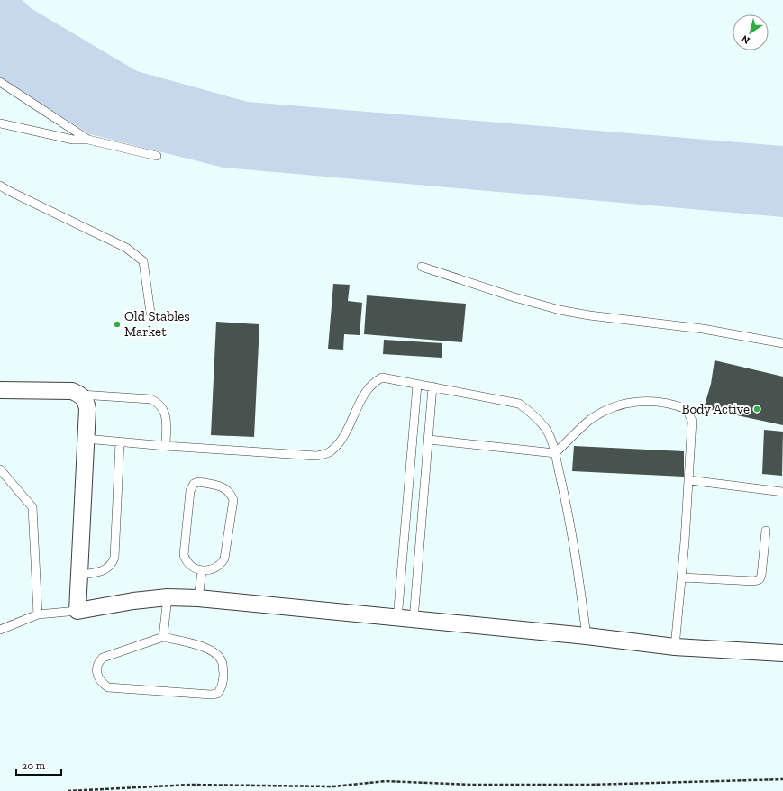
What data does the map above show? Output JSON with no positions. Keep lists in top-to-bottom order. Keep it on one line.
{"places":["Old Stables Market","Body Active"],"scale_bar":"20 m","north":"bottom left"}
